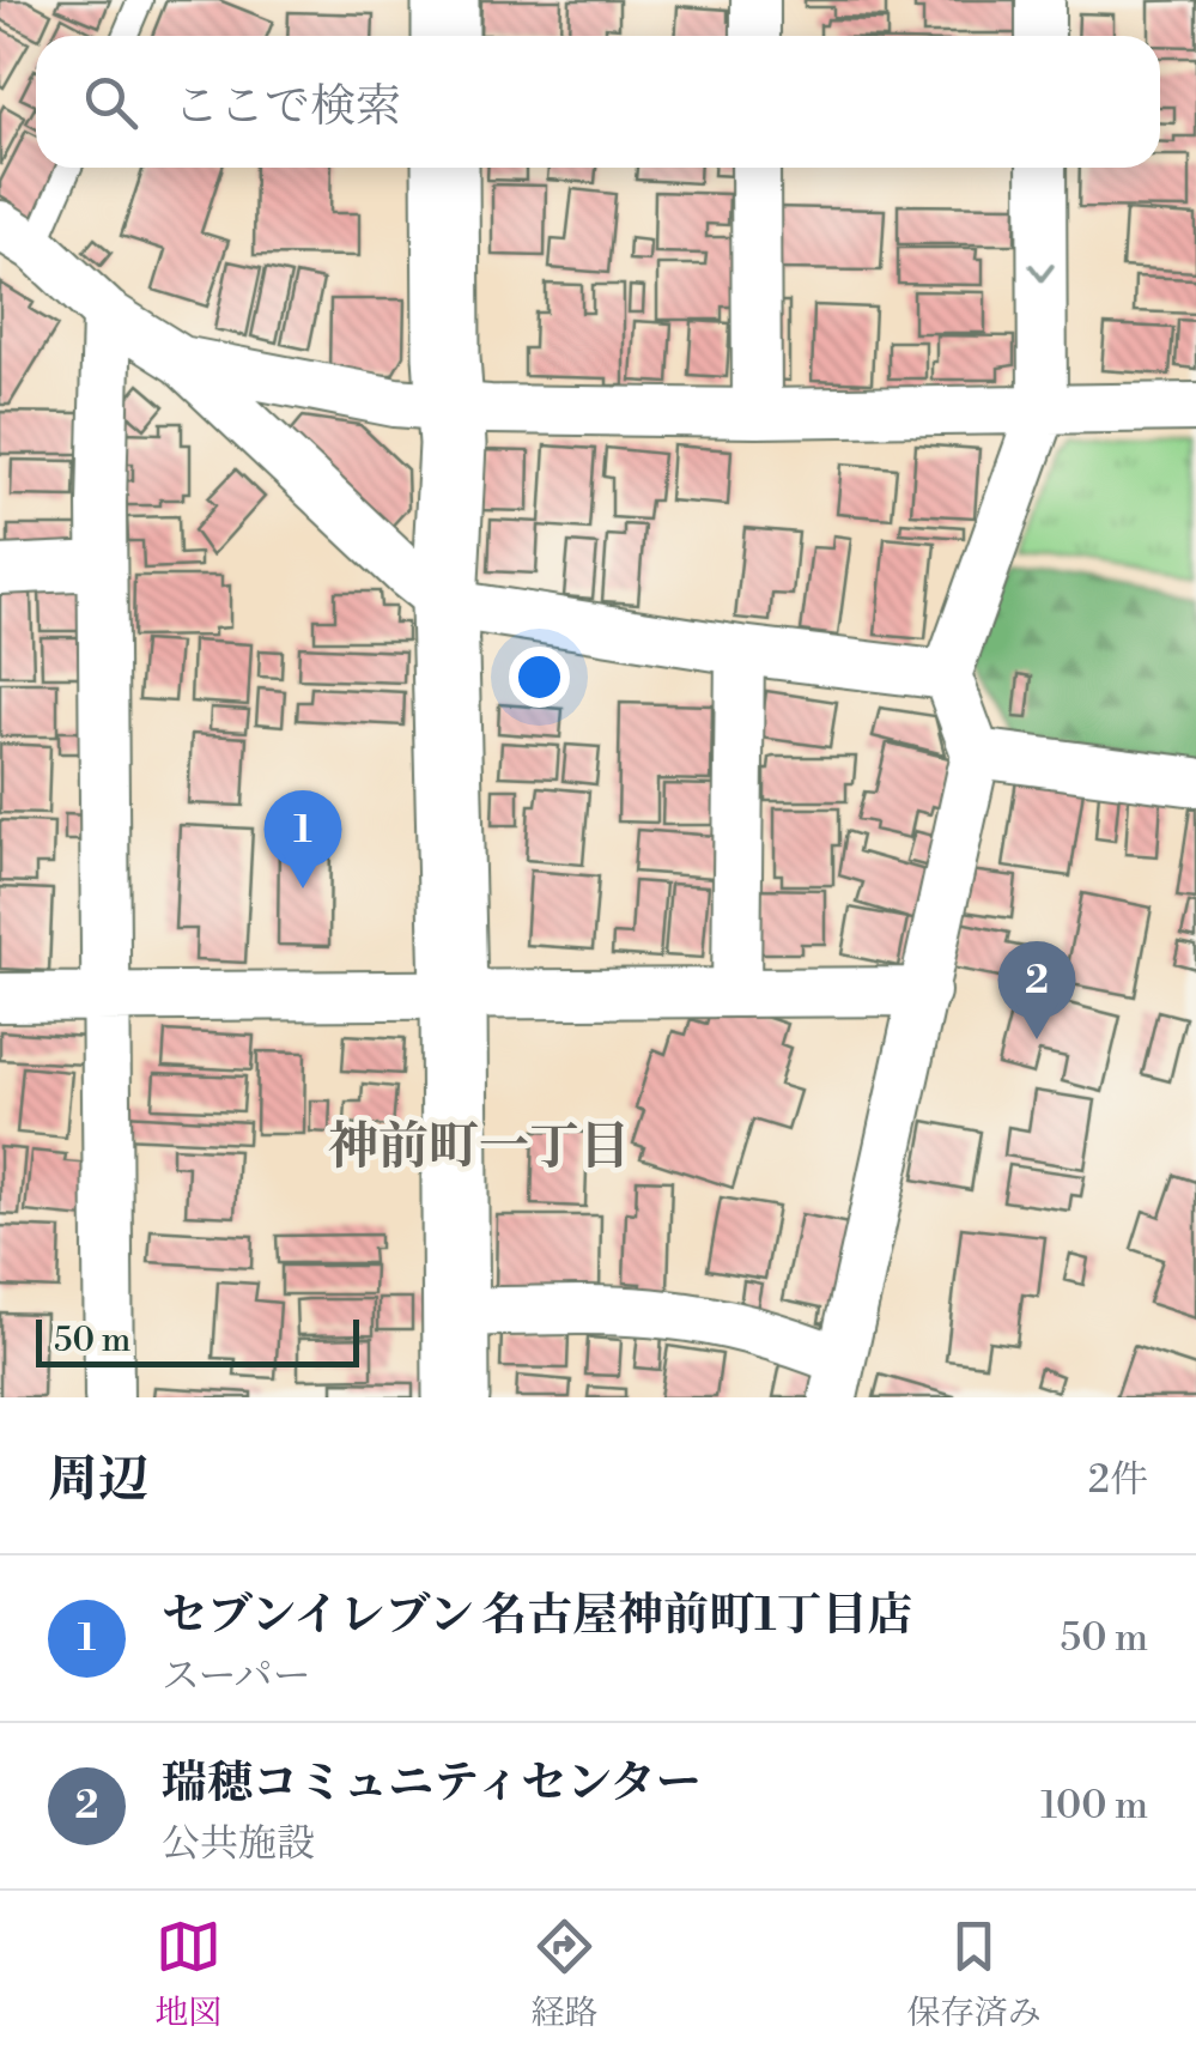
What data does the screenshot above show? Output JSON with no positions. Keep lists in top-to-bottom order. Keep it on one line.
{"districts":["神前町一丁目"],"scale_bar":"50 m","page":{"search":"ここで検索","pins":["1","2"],"scale":"50 m","heading":["周辺","2件"],"list":[{"mark":"1","name":"セブンイレブン 名古屋神前町1丁目店","note":"スーパー","value":"50 m"},{"mark":"2","name":"瑞穂コミュニティセンター","note":"公共施設","value":"100 m"}],"nav":["地図","経路","保存済み"]}}
